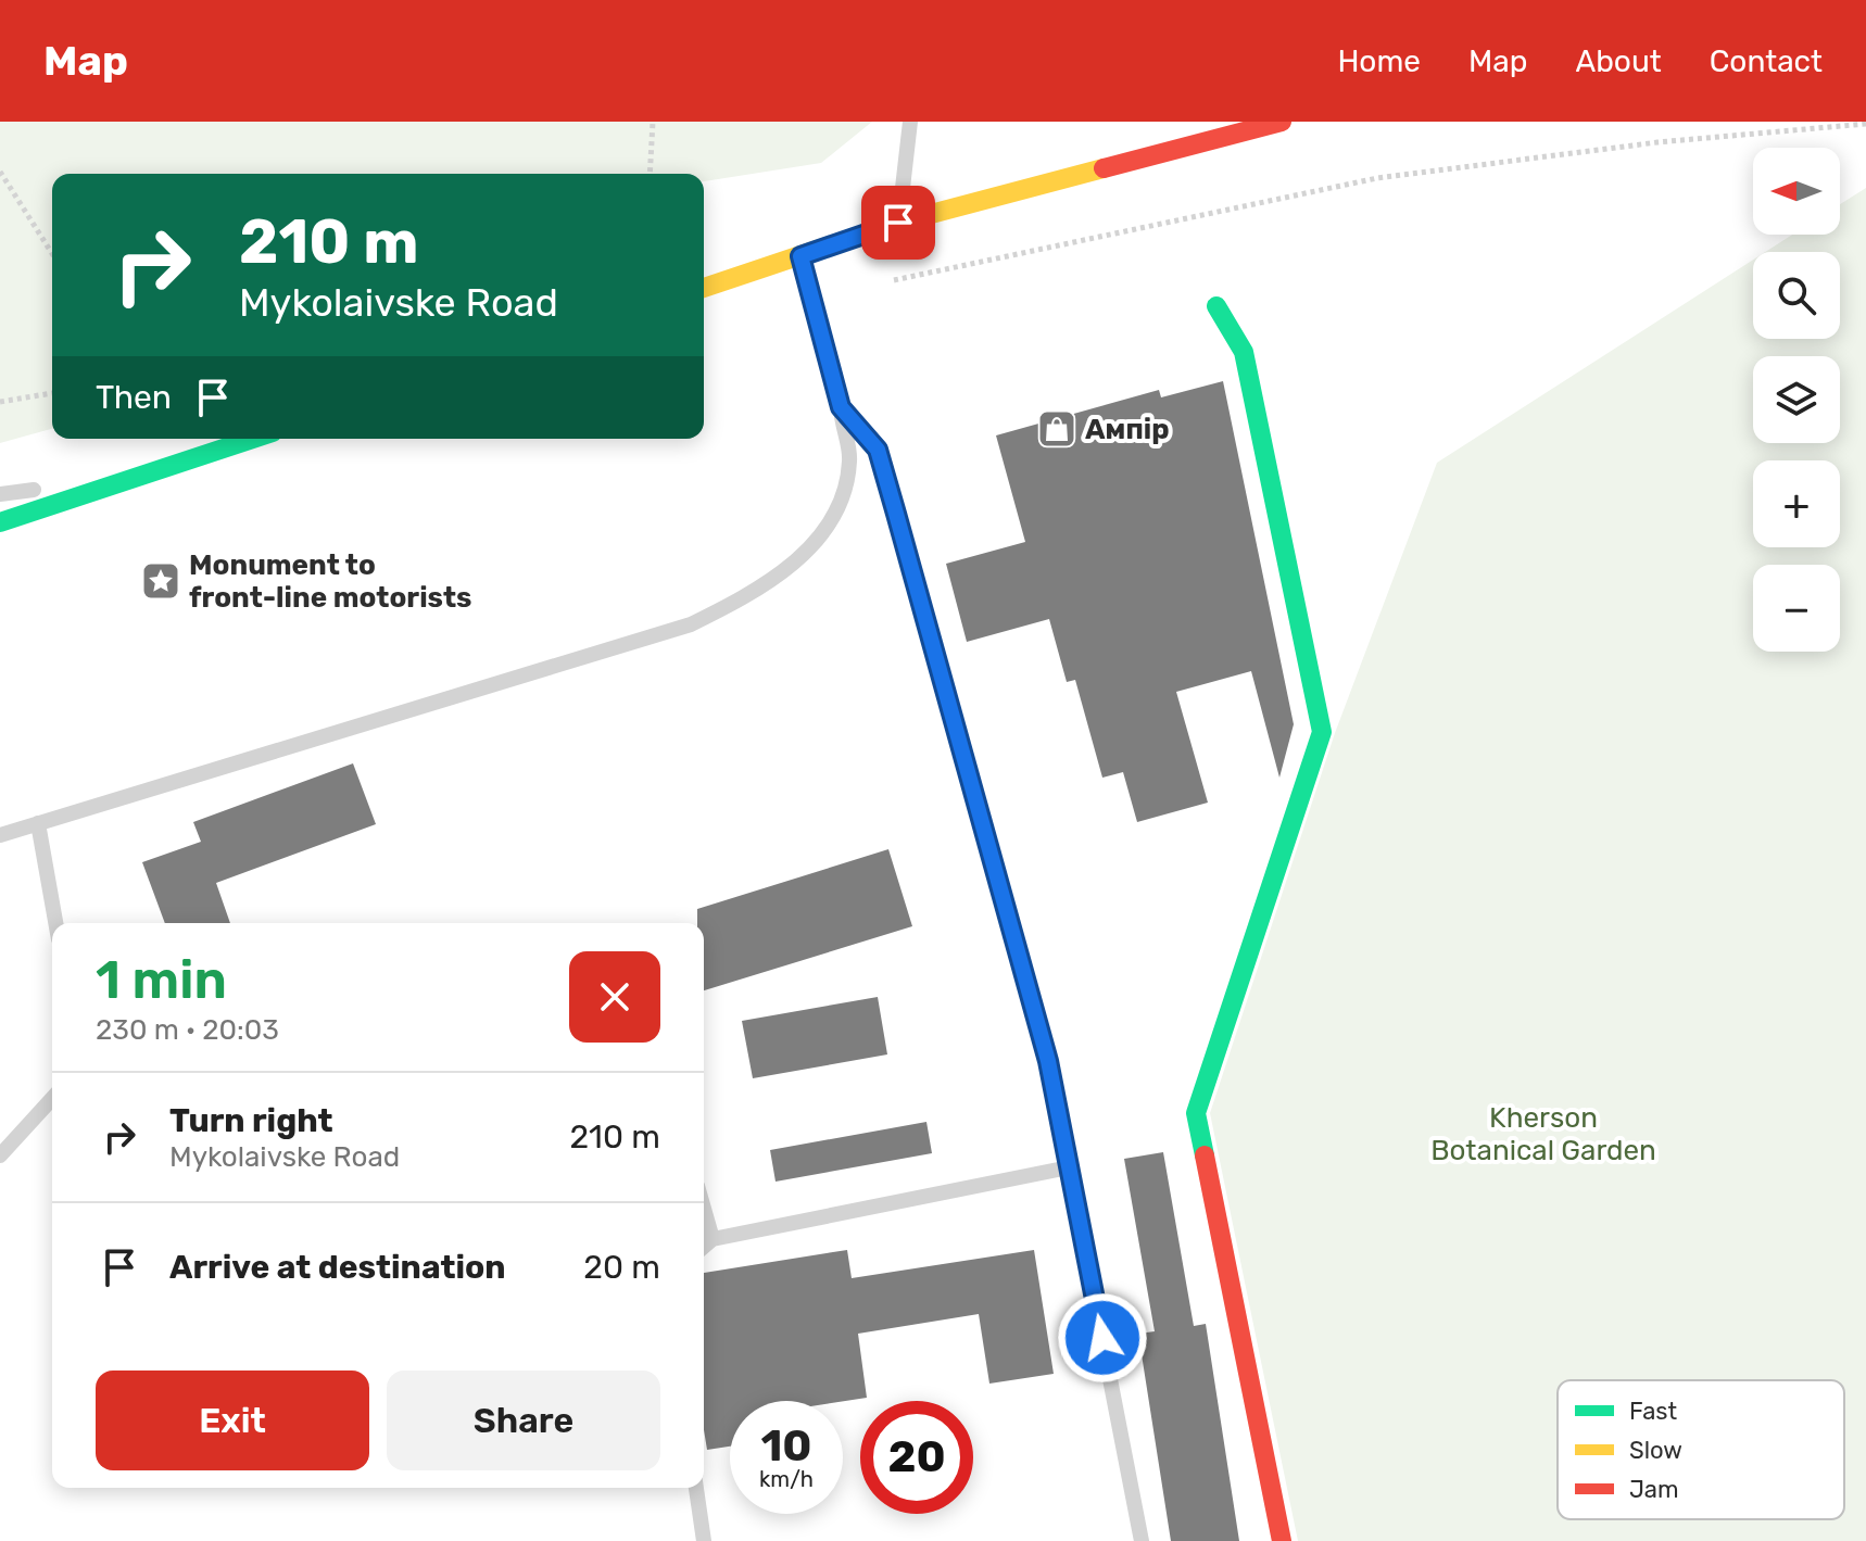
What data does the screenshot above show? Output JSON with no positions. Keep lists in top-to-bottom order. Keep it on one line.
{"parks":["Kherson Botanical Garden"],"places":{"shop":["Ампір"],"place":["Monument to front-line motorists"]},"legend":["Fast","Slow","Jam"],"north":"left","page":{"header":"Map","nav":["Home","Map","About","Contact"],"map_buttons":["+","−"],"turn":["210 m","Mykolaivske Road"],"then":"Then","heading":["1 min","230 m · 20:03"],"list":[{"name":"Turn right","note":"Mykolaivske Road","value":"210 m"},{"name":"Arrive at destination","value":"20 m"}],"buttons":["Exit","Share"],"speed":"10 km/h","limit":"20"}}
